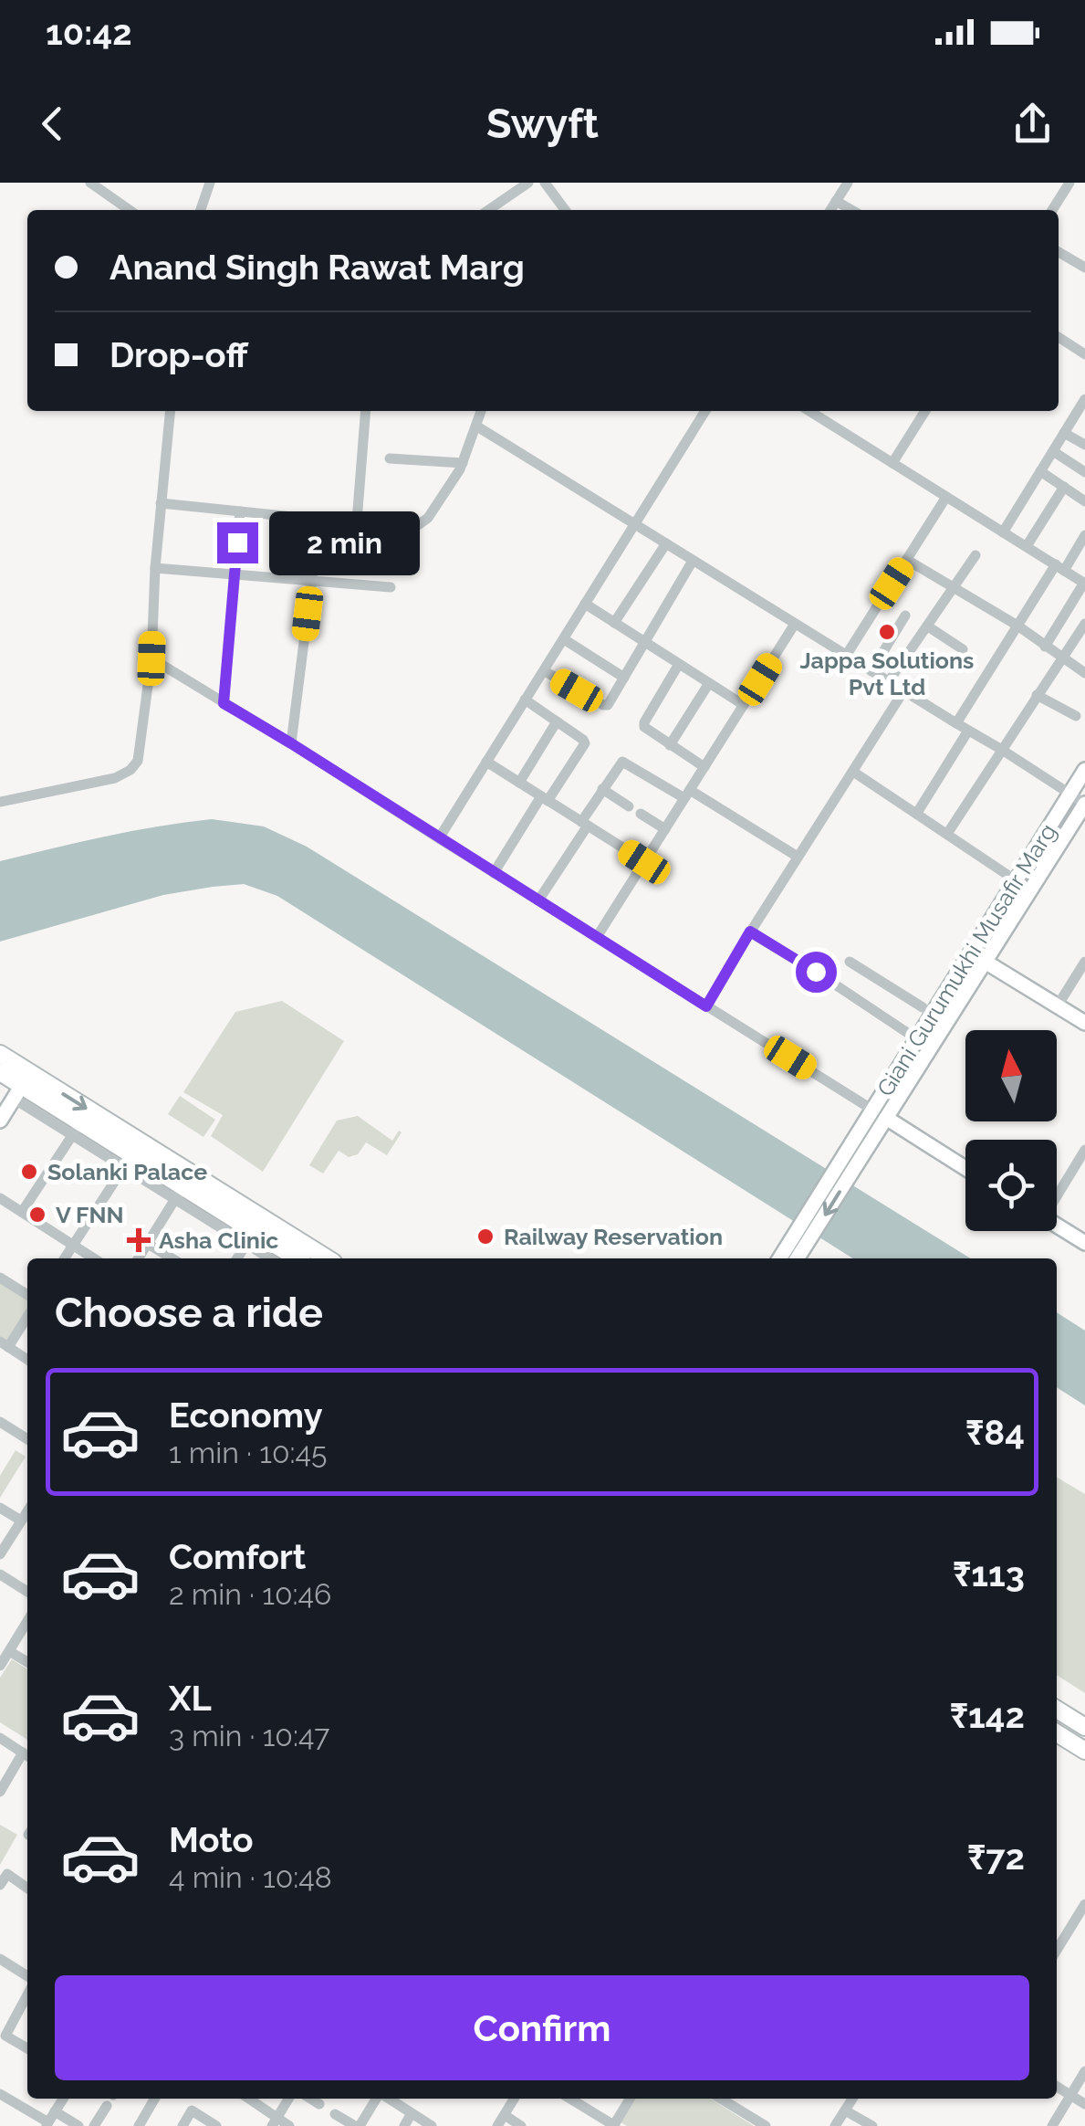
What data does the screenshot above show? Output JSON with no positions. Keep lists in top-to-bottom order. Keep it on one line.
{"streets":{"street":["Giani Gurumukhi Musafir Marg"]},"places":{"other":["Jappa Solutions Pvt Ltd","Solanki Palace","V FNN","Railway Reservation"],"health":["Asha Clinic"]},"north":"top","page":{"status":"10:42","header":"Swyft","banner":["Anand Singh Rawat Marg","Drop-off"],"bubble":"2 min","heading":"Choose a ride","list":[{"name":"Economy","note":"1 min · 10:45","value":"₹84"},{"name":"Comfort","note":"2 min · 10:46","value":"₹113"},{"name":"XL","note":"3 min · 10:47","value":"₹142"},{"name":"Moto","note":"4 min · 10:48","value":"₹72"}],"buttons":"Confirm"}}
